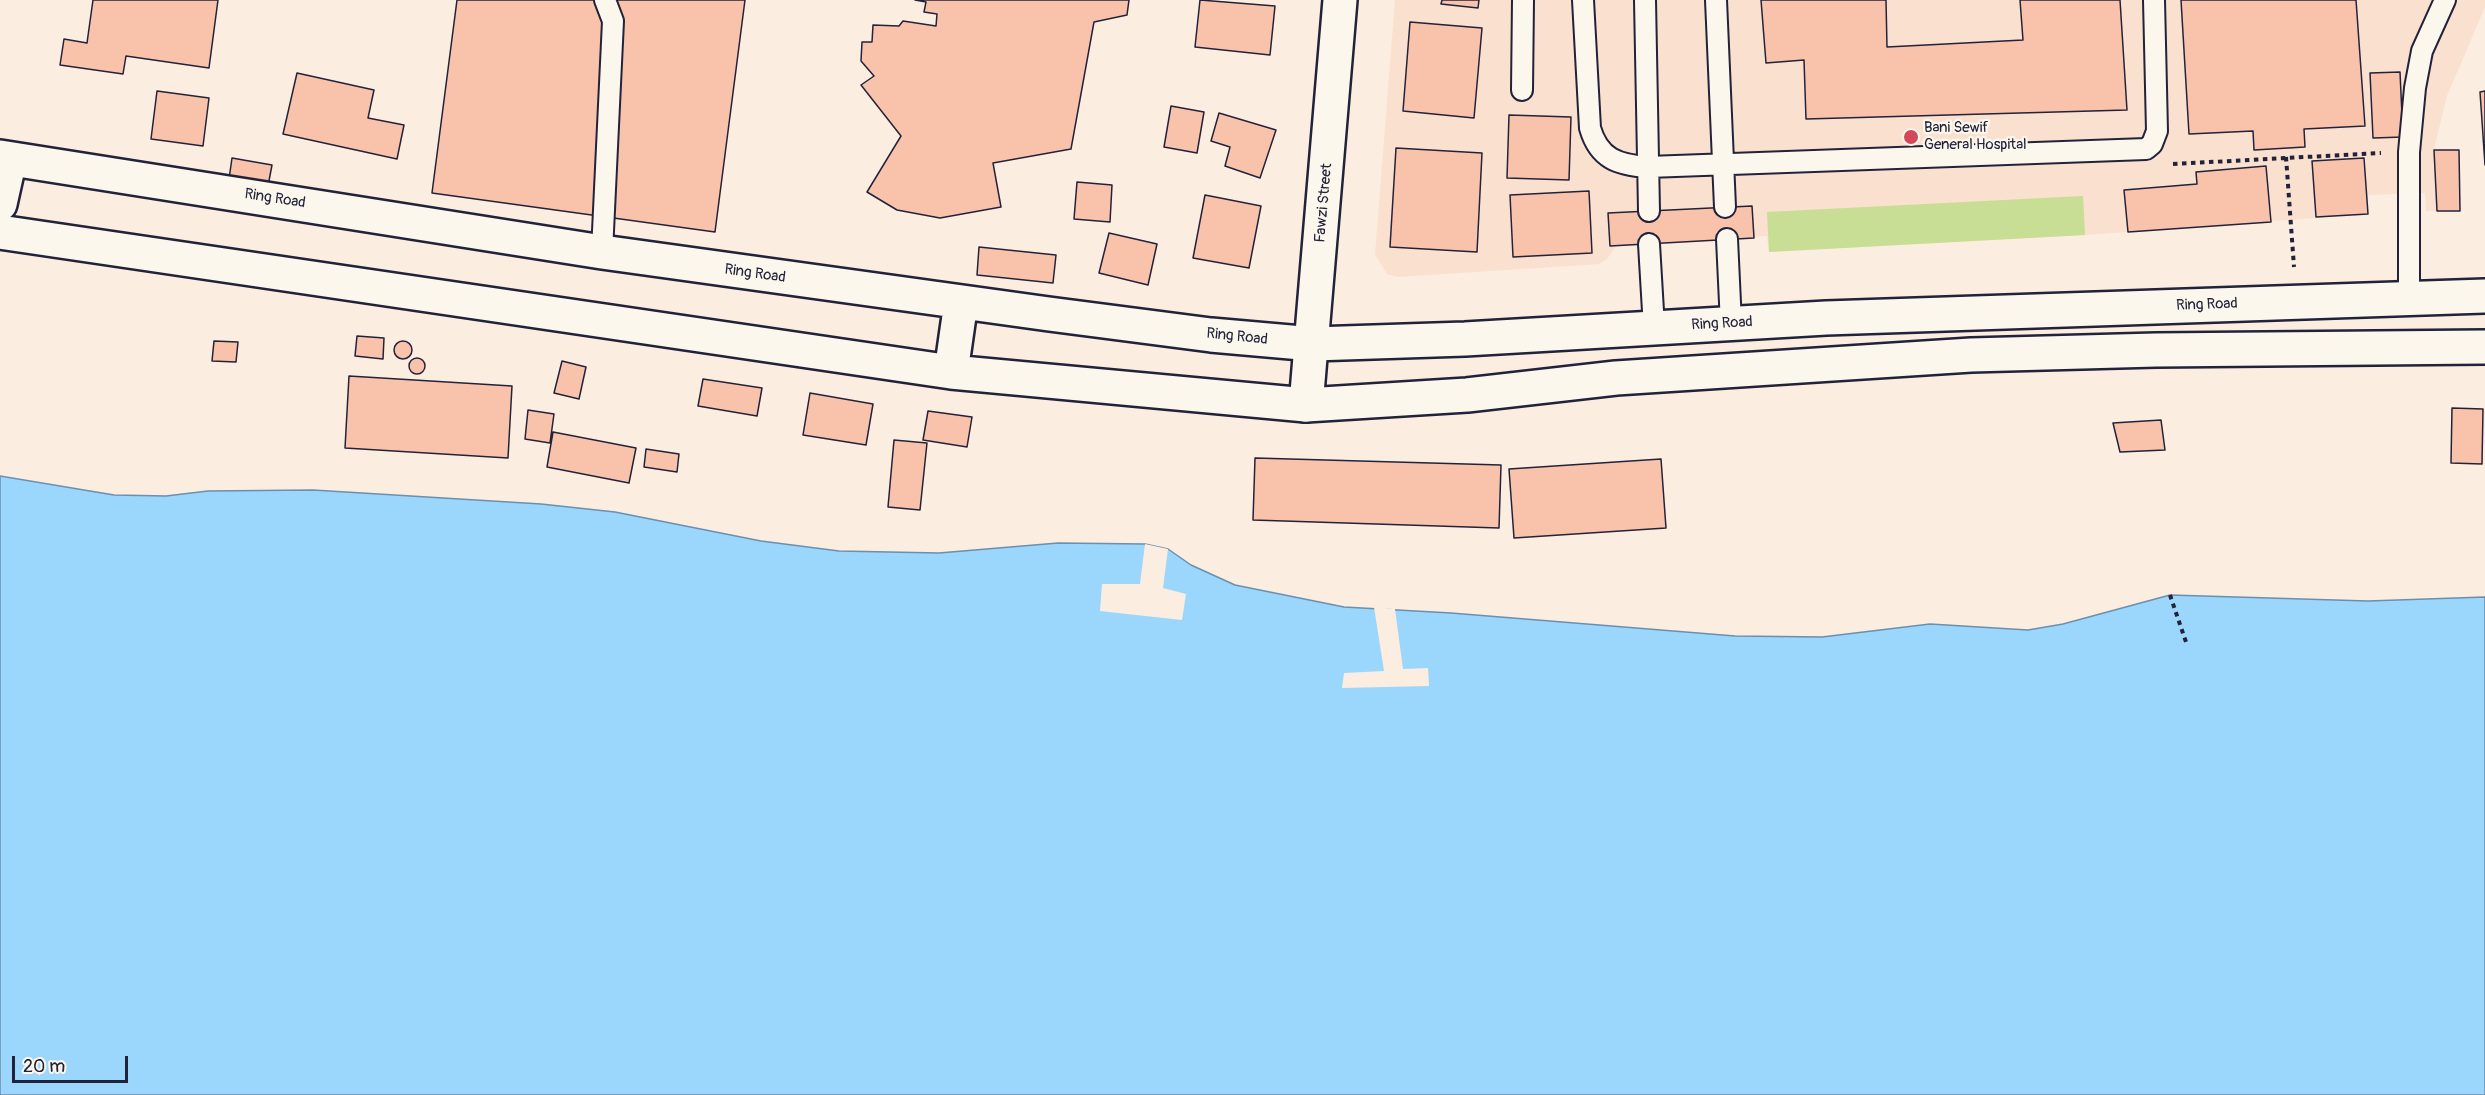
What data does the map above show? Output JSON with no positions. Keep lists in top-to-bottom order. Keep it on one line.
{"streets":{"main road":["Ring Road","Fawzi Street"]},"crossings":[["Ring Road","Fawzi Street"]],"places":["Bani Sewif General Hospital"],"scale_bar":"20 m"}
